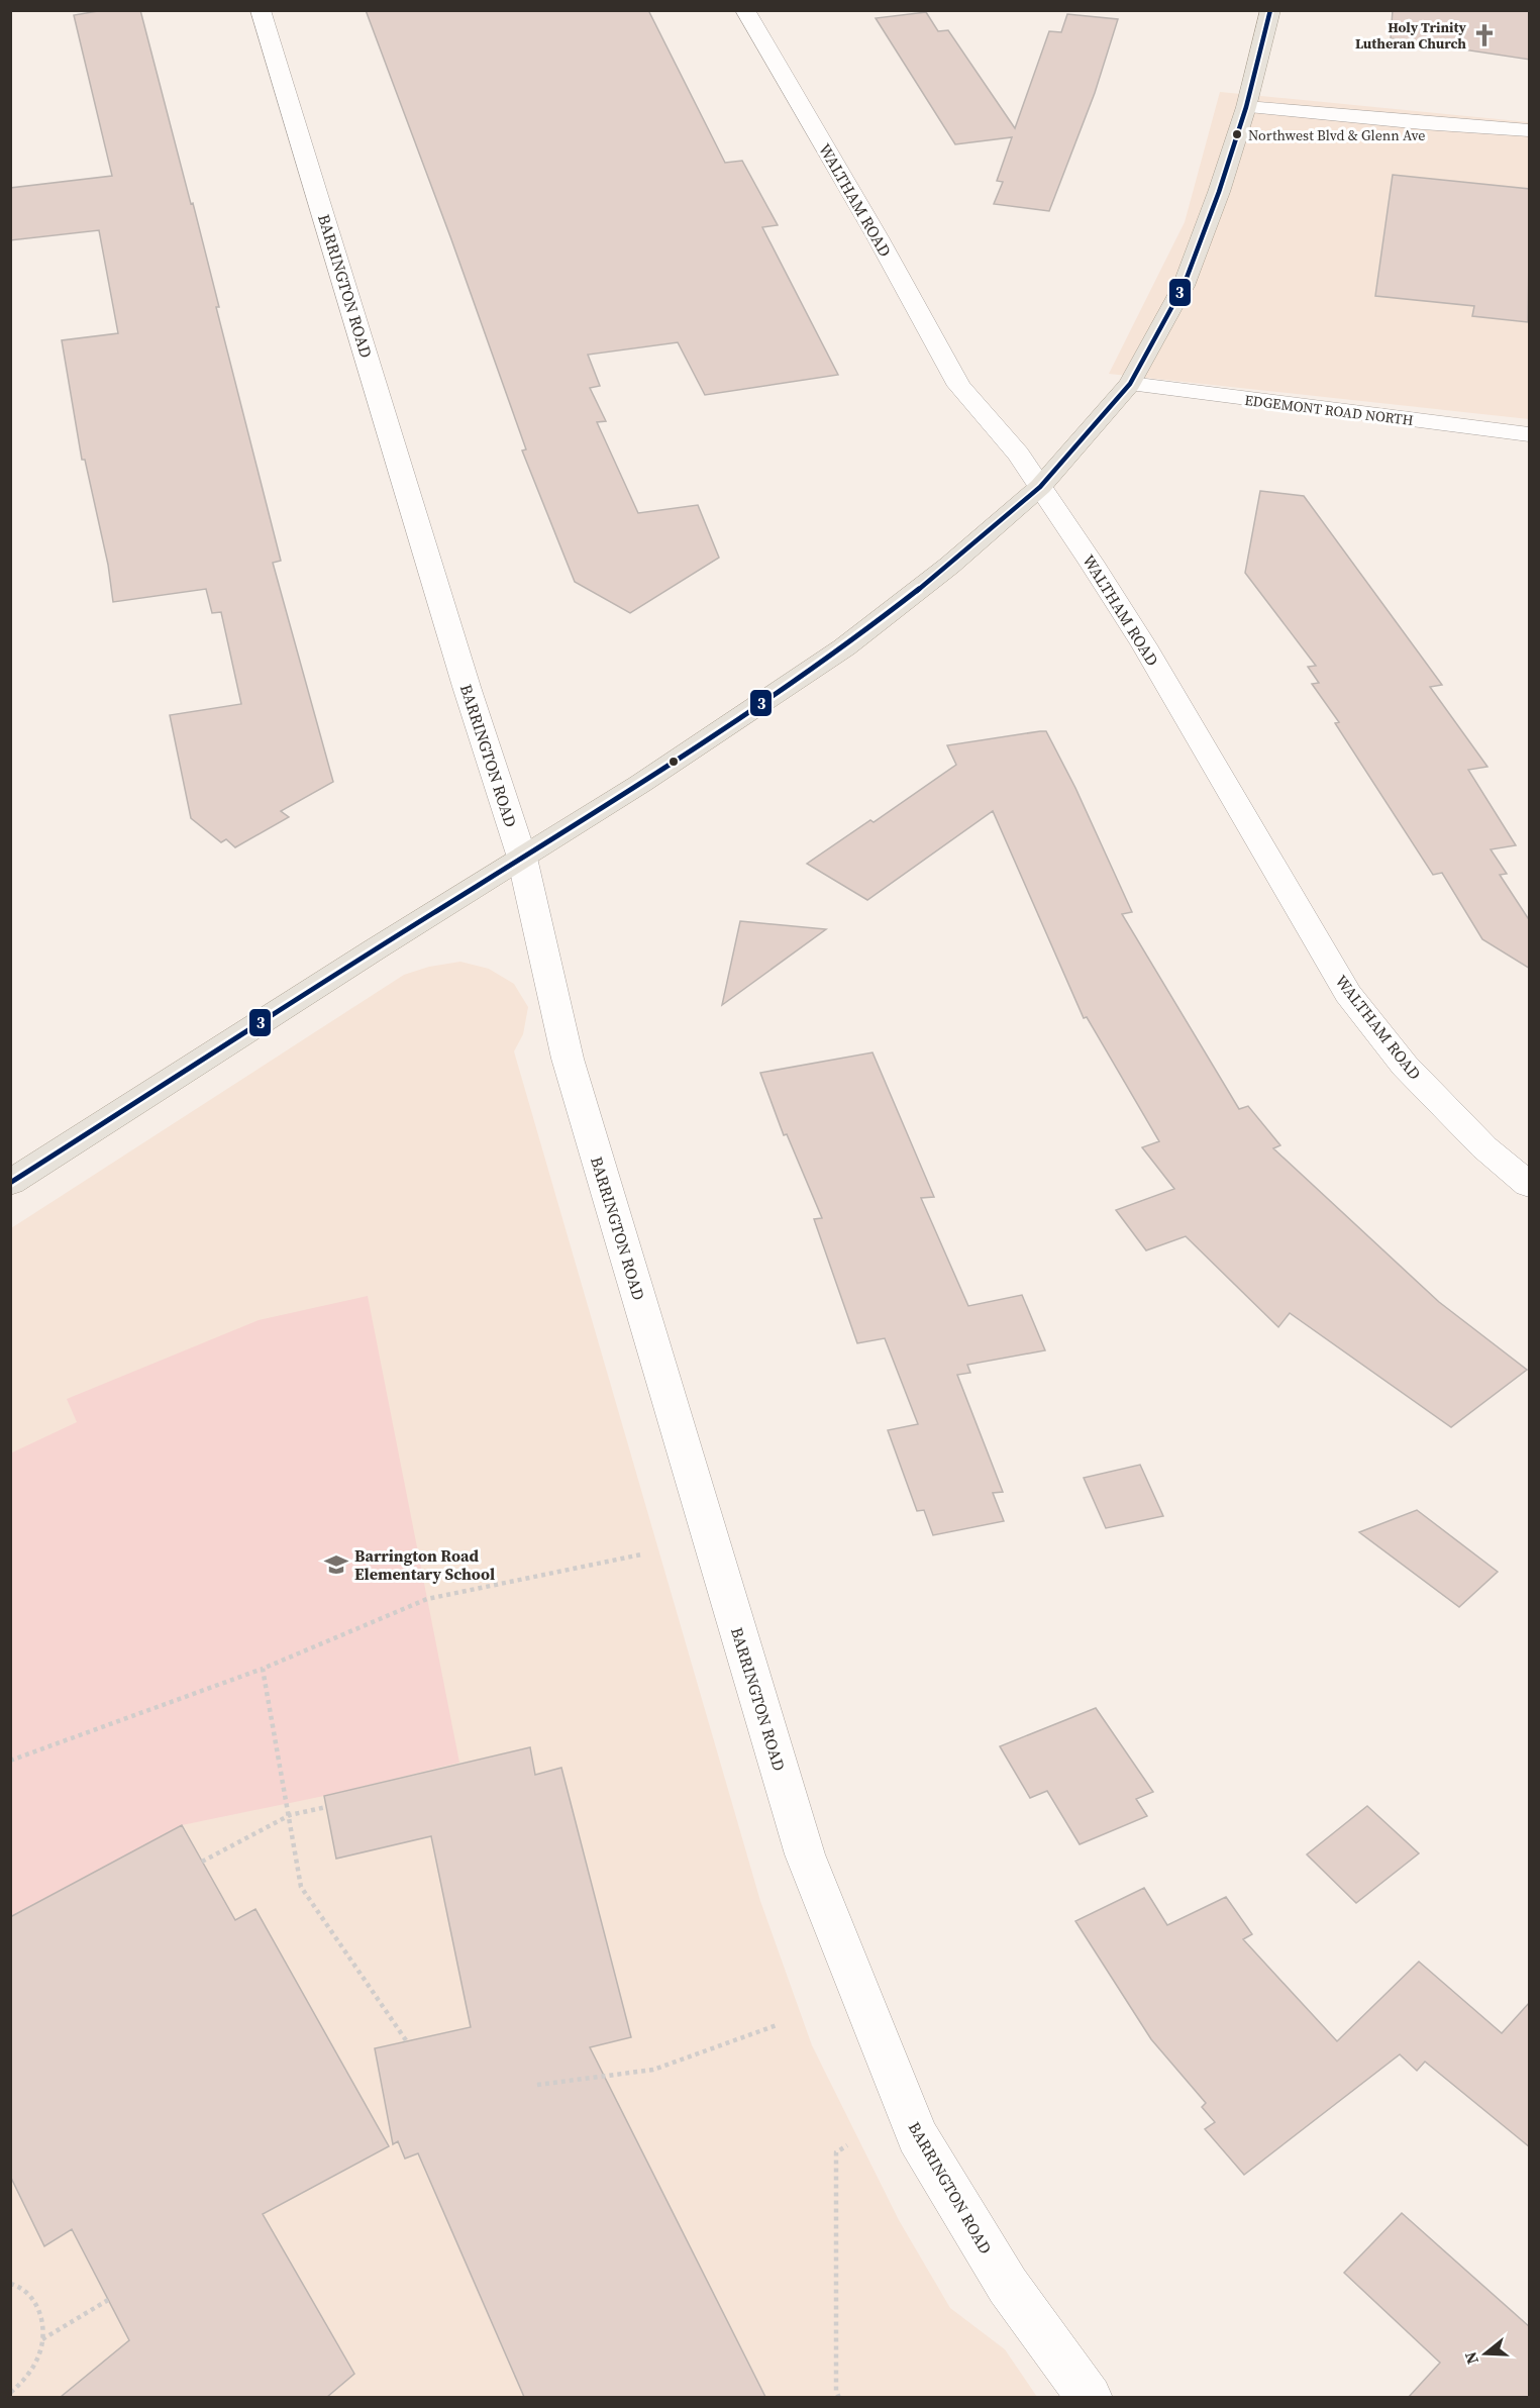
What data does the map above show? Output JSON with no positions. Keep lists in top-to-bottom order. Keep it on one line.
{"streets":{"street":["WALTHAM ROAD","BARRINGTON ROAD","EDGEMONT ROAD NORTH"]},"places":{"church":["Holy Trinity Lutheran Church"],"other":["Northwest Blvd & Glenn Ave"],"school or university":["Barrington Road Elementary School"]},"lines":["transit line 3"],"north":"left"}
